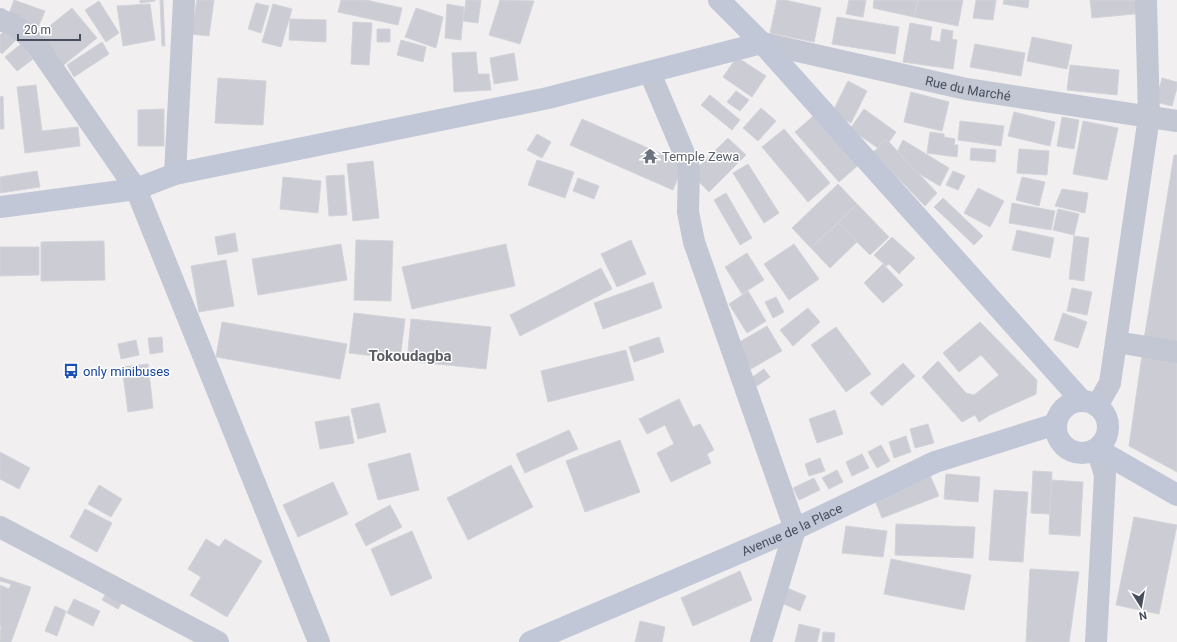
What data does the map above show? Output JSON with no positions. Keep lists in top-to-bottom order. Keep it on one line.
{"streets":{"street":["Rue du Marché","Avenue de la Place"]},"districts":["Tokoudagba"],"places":{"temple":["Temple Zewa"],"bus stop":["only minibuses"]},"scale_bar":"20 m","north":"bottom"}
